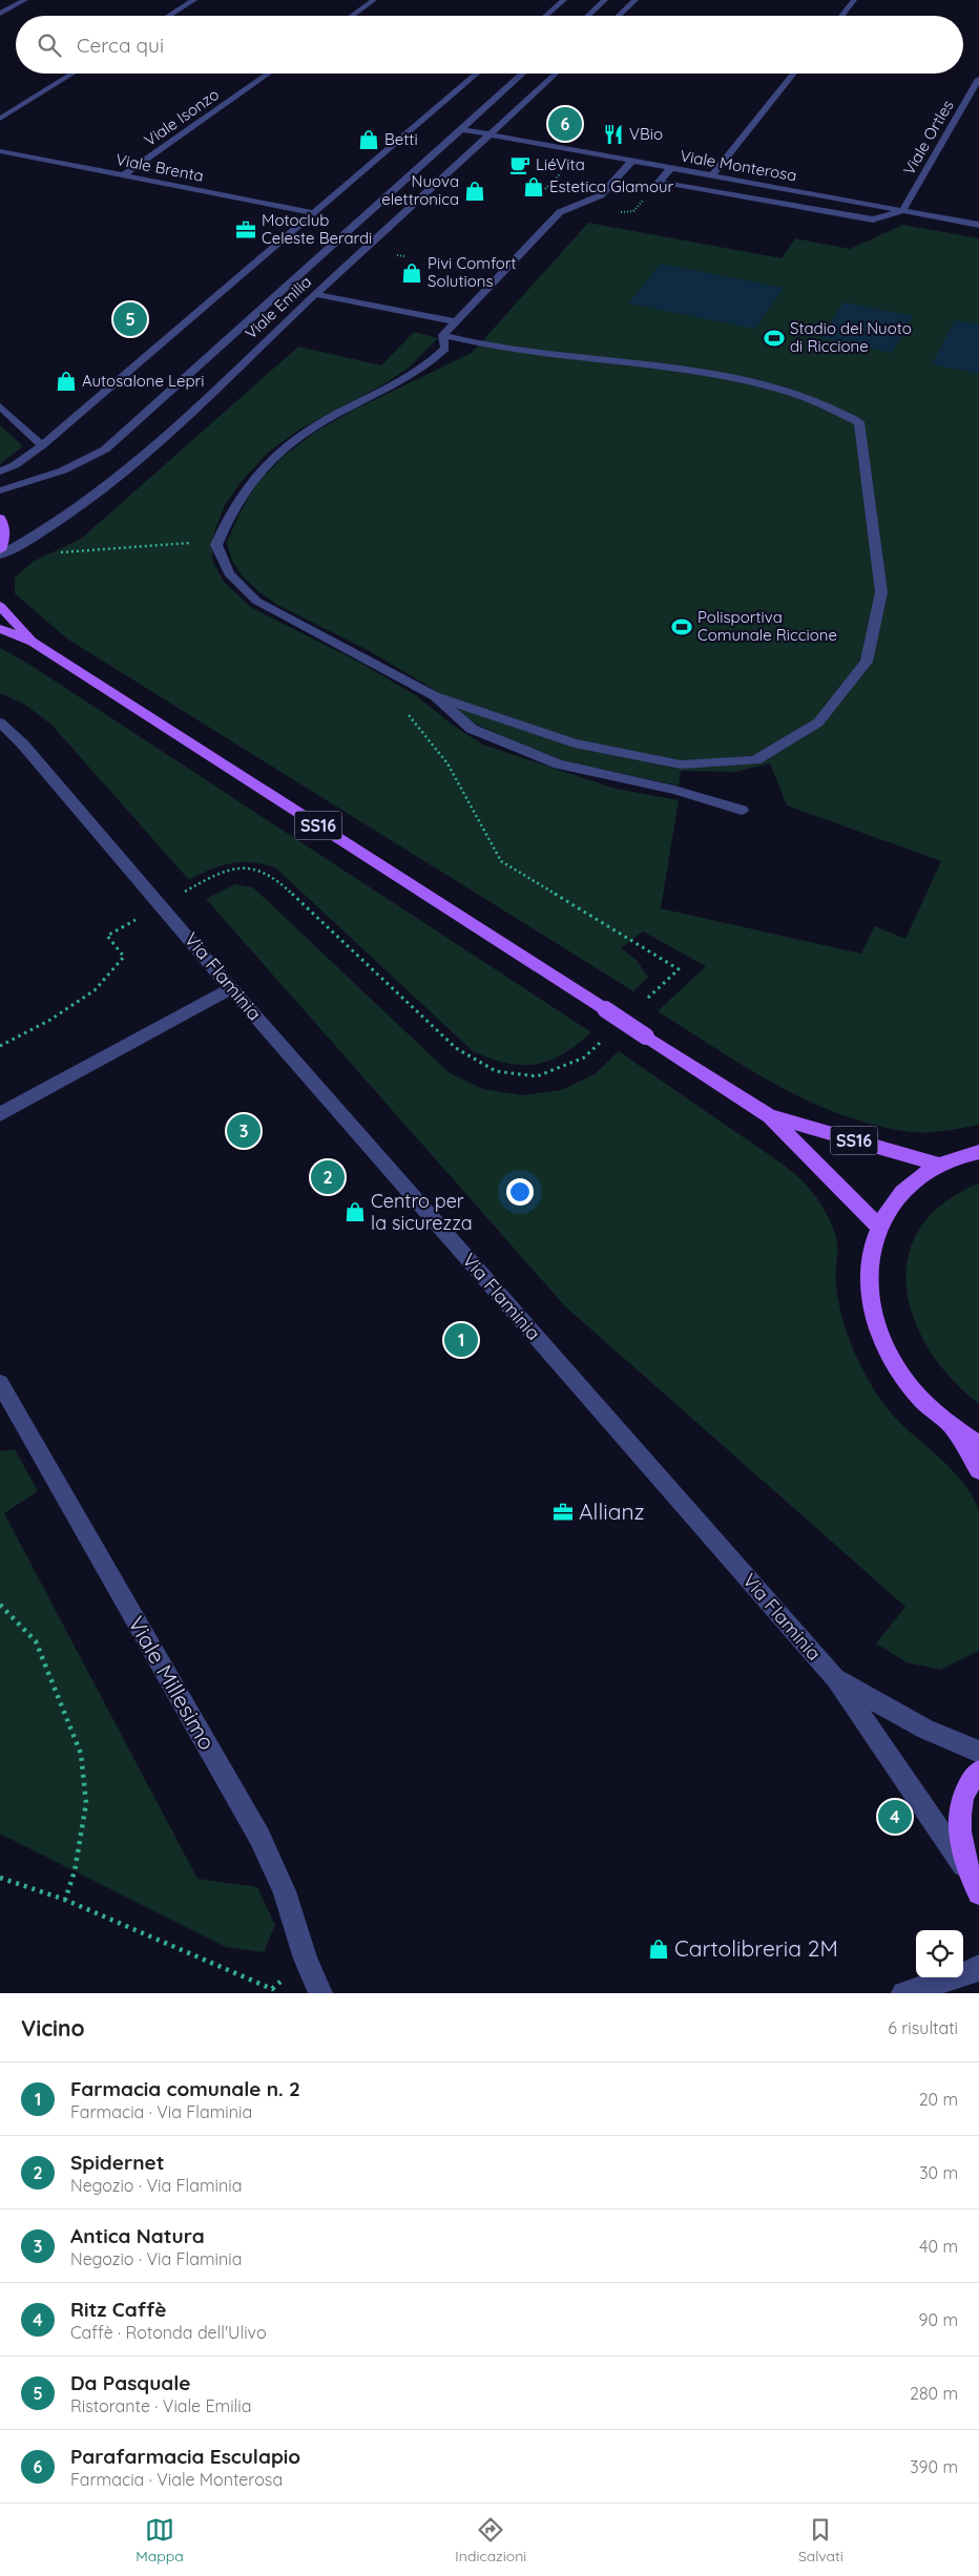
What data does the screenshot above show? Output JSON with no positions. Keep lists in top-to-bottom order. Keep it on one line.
{"streets":{"main road":["SS16"],"street":["Viale Isonzo","Viale Ortles","Viale Monterosa","Viale Brenta","Viale Emilia","Via Flaminia","Viale Millesimo"]},"crossings":[["Viale Isonzo","Viale Brenta"],["Viale Ortles","Viale Monterosa"],["Viale Monterosa","Viale Emilia"]],"places":{"restaurant":["VBio"],"shop":["Betti","Estetica Glamour","Nuova elettronica","Pivi Comfort Solutions","Autosalone Lepri","Centro per la sicurezza","Cartolibreria 2M"],"cafe":["LiéVita"],"office":["Motoclub Celeste Berardi","Allianz"],"sports":["Stadio del Nuoto di Riccione","Polisportiva Comunale Riccione"]},"page":{"search":"Cerca qui","pins":["6","5","3","2","1","4"],"heading":["Vicino","6 risultati"],"list":[{"mark":"1","name":"Farmacia comunale n. 2","note":"Farmacia · Via Flaminia","value":"20 m"},{"mark":"2","name":"Spidernet","note":"Negozio · Via Flaminia","value":"30 m"},{"mark":"3","name":"Antica Natura","note":"Negozio · Via Flaminia","value":"40 m"},{"mark":"4","name":"Ritz Caffè","note":"Caffè · Rotonda dell'Ulivo","value":"90 m"},{"mark":"5","name":"Da Pasquale","note":"Ristorante · Viale Emilia","value":"280 m"},{"mark":"6","name":"Parafarmacia Esculapio","note":"Farmacia · Viale Monterosa","value":"390 m"}],"nav":["Mappa","Indicazioni","Salvati"]}}
